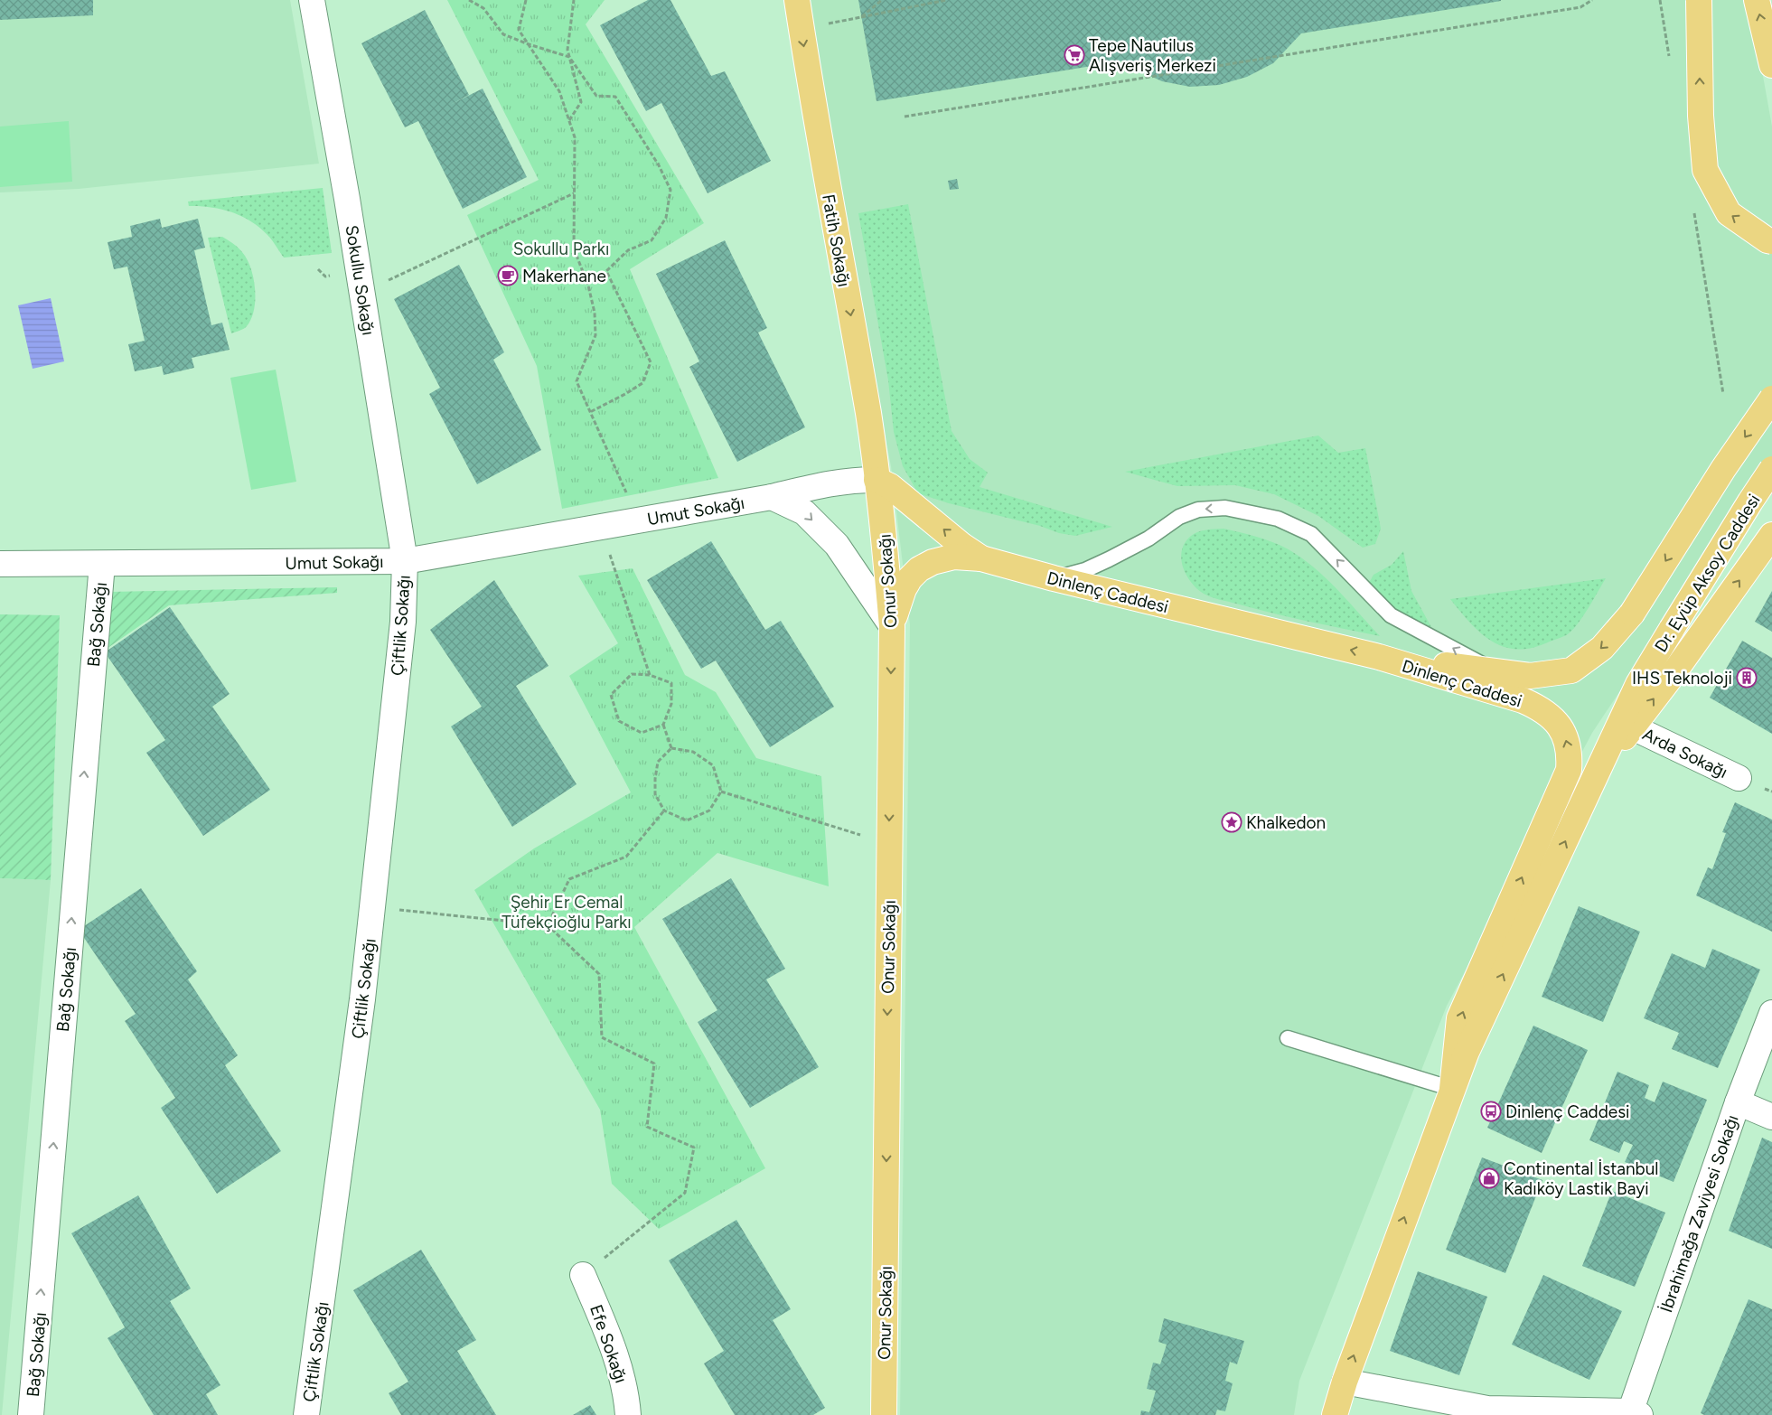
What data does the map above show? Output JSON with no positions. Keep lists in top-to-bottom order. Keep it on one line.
{"streets":{"main road":["Fatih Sokağı","Dr. Eyüp Aksoy Caddesi","Onur Sokağı","Dinlenç Caddesi"],"street":["Sokullu Sokağı","Umut Sokağı","Bağ Sokağı","Çiftlik Sokağı","Arda Sokağı","İbrahimağa Zaviyesi Sokağı","Efe Sokağı"]},"crossings":[["Fatih Sokağı","Umut Sokağı"],["Fatih Sokağı","Onur Sokağı"],["Fatih Sokağı","Dinlenç Caddesi"],["Sokullu Sokağı","Umut Sokağı"],["Sokullu Sokağı","Çiftlik Sokağı"],["Umut Sokağı","Onur Sokağı"],["Umut Sokağı","Dinlenç Caddesi"],["Umut Sokağı","Bağ Sokağı"],["Umut Sokağı","Çiftlik Sokağı"],["Dr. Eyüp Aksoy Caddesi","Dinlenç Caddesi"],["Onur Sokağı","Dinlenç Caddesi"]],"one_way":["Fatih Sokağı","Onur Sokağı","Bağ Sokağı"],"parks":["Sokullu Parkı","Şehir Er Cemal Tüfekçioğlu Parkı"],"places":{"supermarket":["Tepe Nautilus Alışveriş Merkezi"],"cafe":["Makerhane"],"building":["IHS Teknoloji"],"place":["Khalkedon"],"bus stop":["Dinlenç Caddesi"],"shop":["Continental İstanbul Kadıköy Lastik Bayi"]}}
